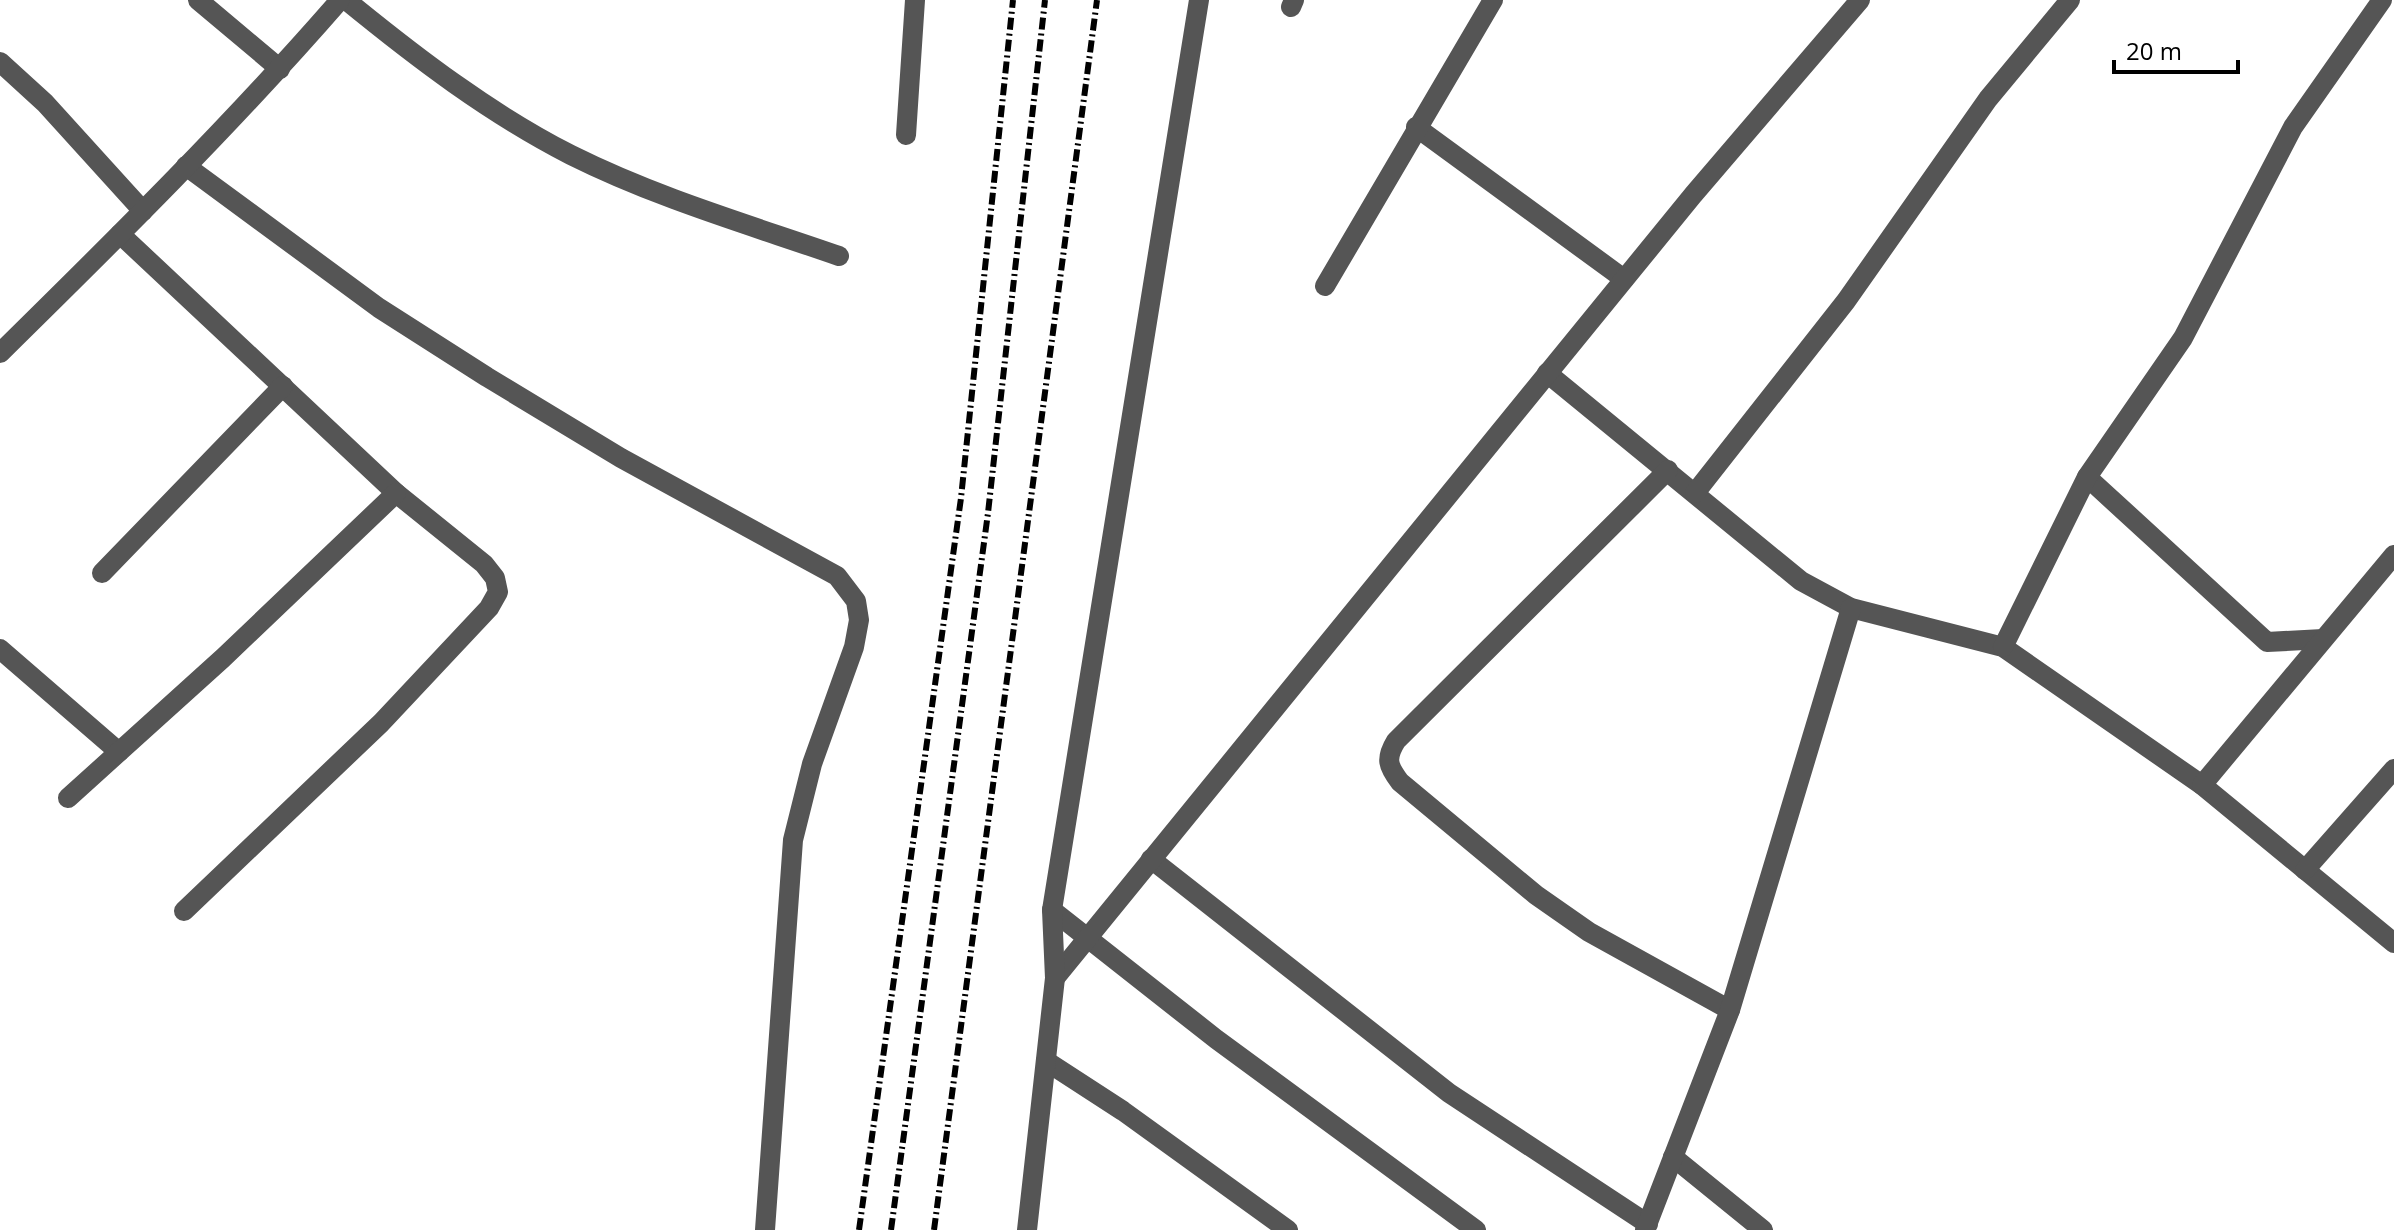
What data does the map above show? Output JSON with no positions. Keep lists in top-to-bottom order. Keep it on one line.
{"scale_bar":"20 m"}
